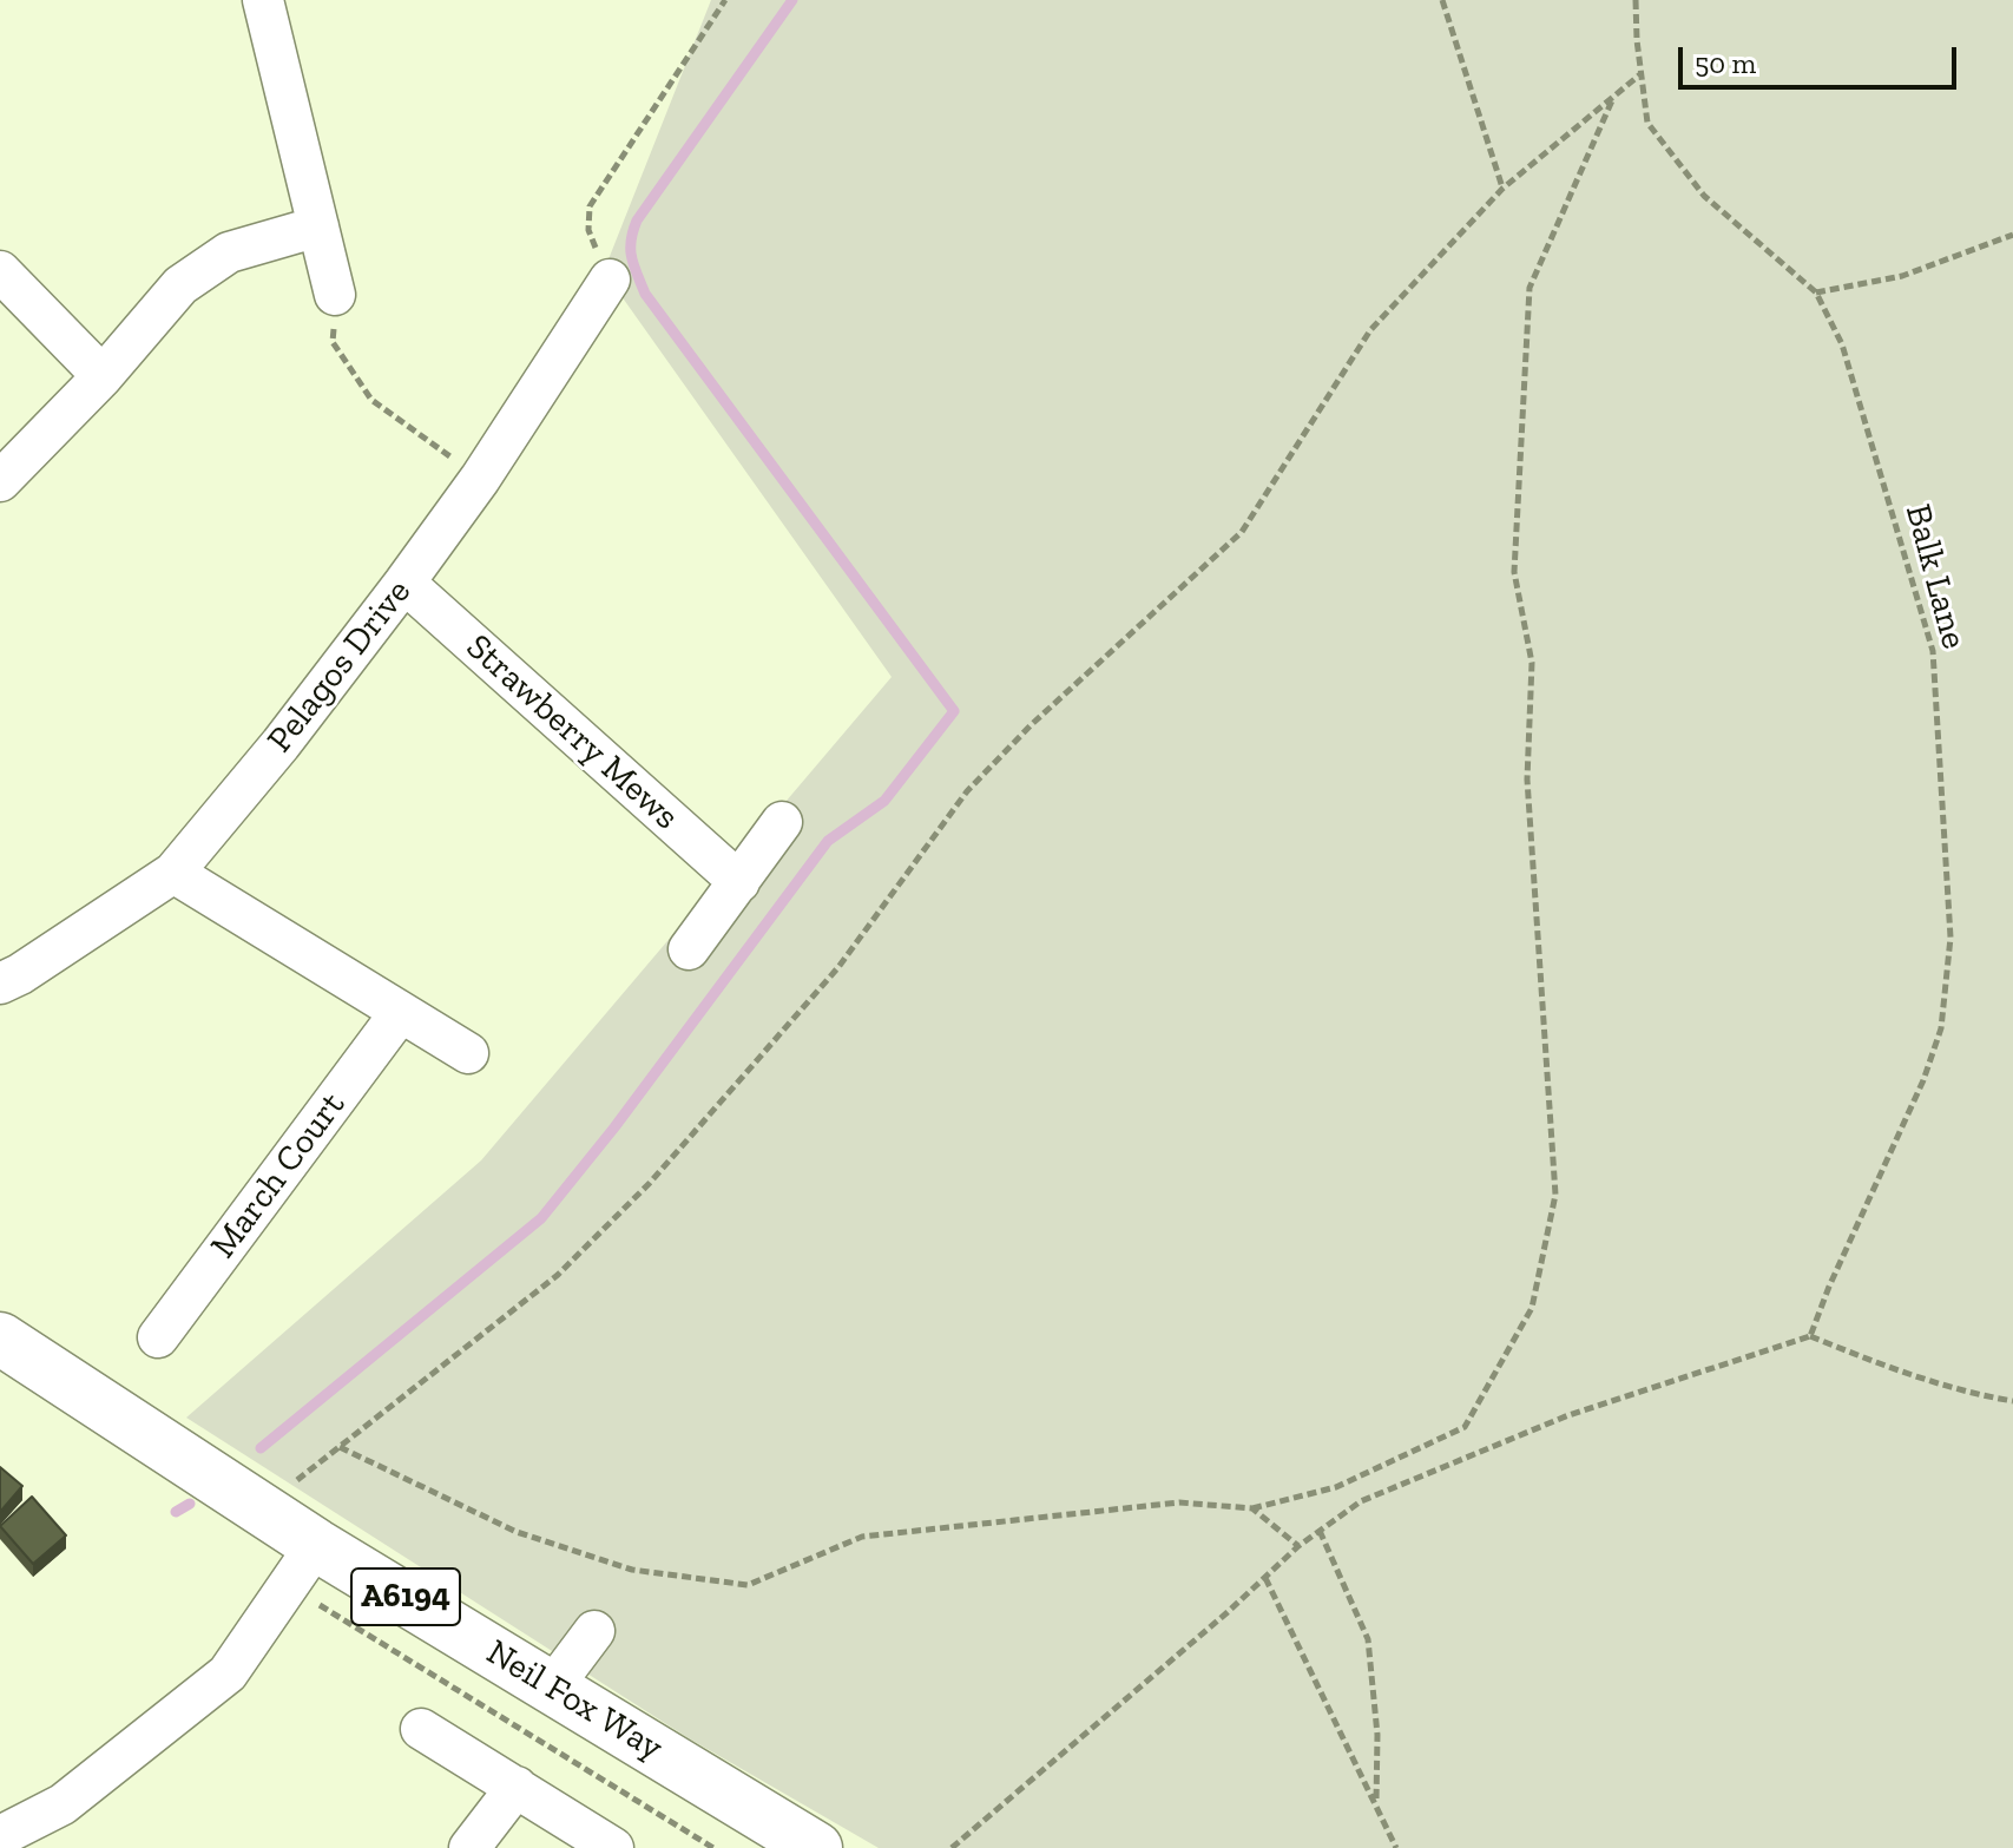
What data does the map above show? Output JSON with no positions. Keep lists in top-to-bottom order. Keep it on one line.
{"streets":{"main road":["A6194","Neil Fox Way"],"street":["Pelagos Drive","Strawberry Mews","March Court"],"path":["Balk Lane"]},"crossings":[["Pelagos Drive","Strawberry Mews"]],"scale_bar":"50 m"}
